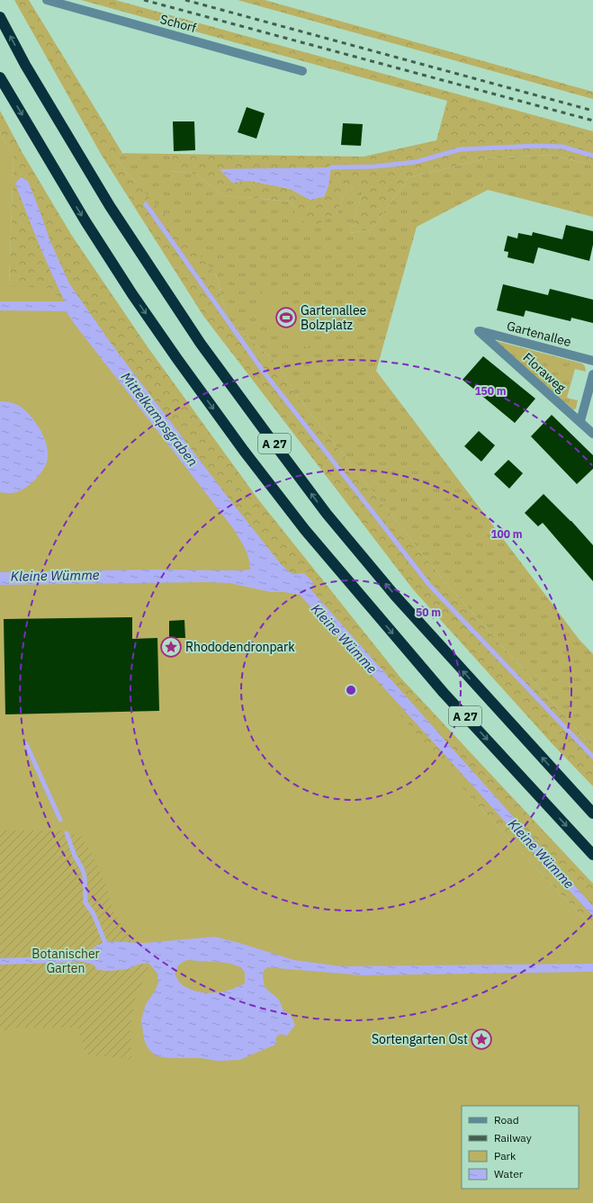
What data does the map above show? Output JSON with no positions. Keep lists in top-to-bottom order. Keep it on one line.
{"streets":{"highway":["A 27"],"street":["Schorf","Gartenallee","Floraweg"]},"crossings":[["Gartenallee","Floraweg"]],"water":["Mittelkampsgraben","Kleine Wümme"],"parks":["Botanischer Garten"],"places":{"sports":["Gartenallee Bolzplatz"],"place":["Rhododendronpark","Sortengarten Ost"]},"legend":["Road","Railway","Park","Water"],"rings":["150 m","100 m","50 m"]}
